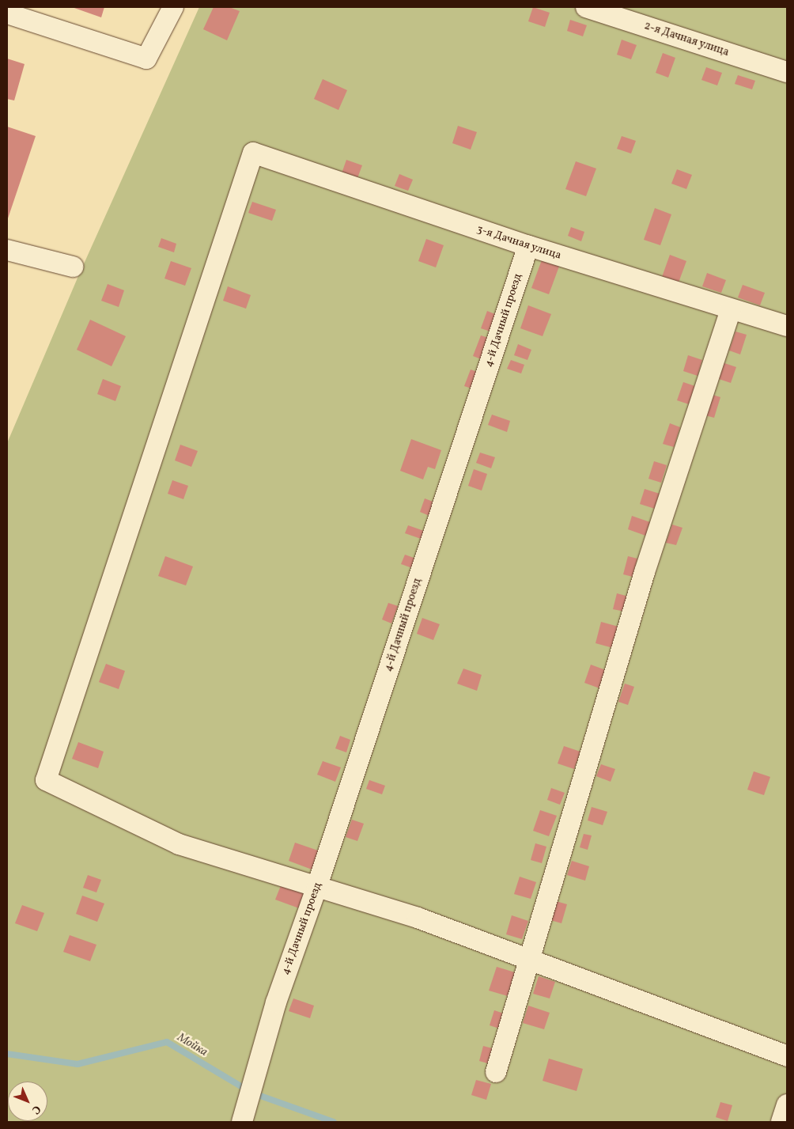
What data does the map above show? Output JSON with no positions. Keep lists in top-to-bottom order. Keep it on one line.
{"streets":{"street":["2-я Дачная улица","3-я Дачная улица","4-й Дачный проезд"]},"crossings":[["3-я Дачная улица","4-й Дачный проезд"]],"water":["Мойка"],"north":"bottom right"}
